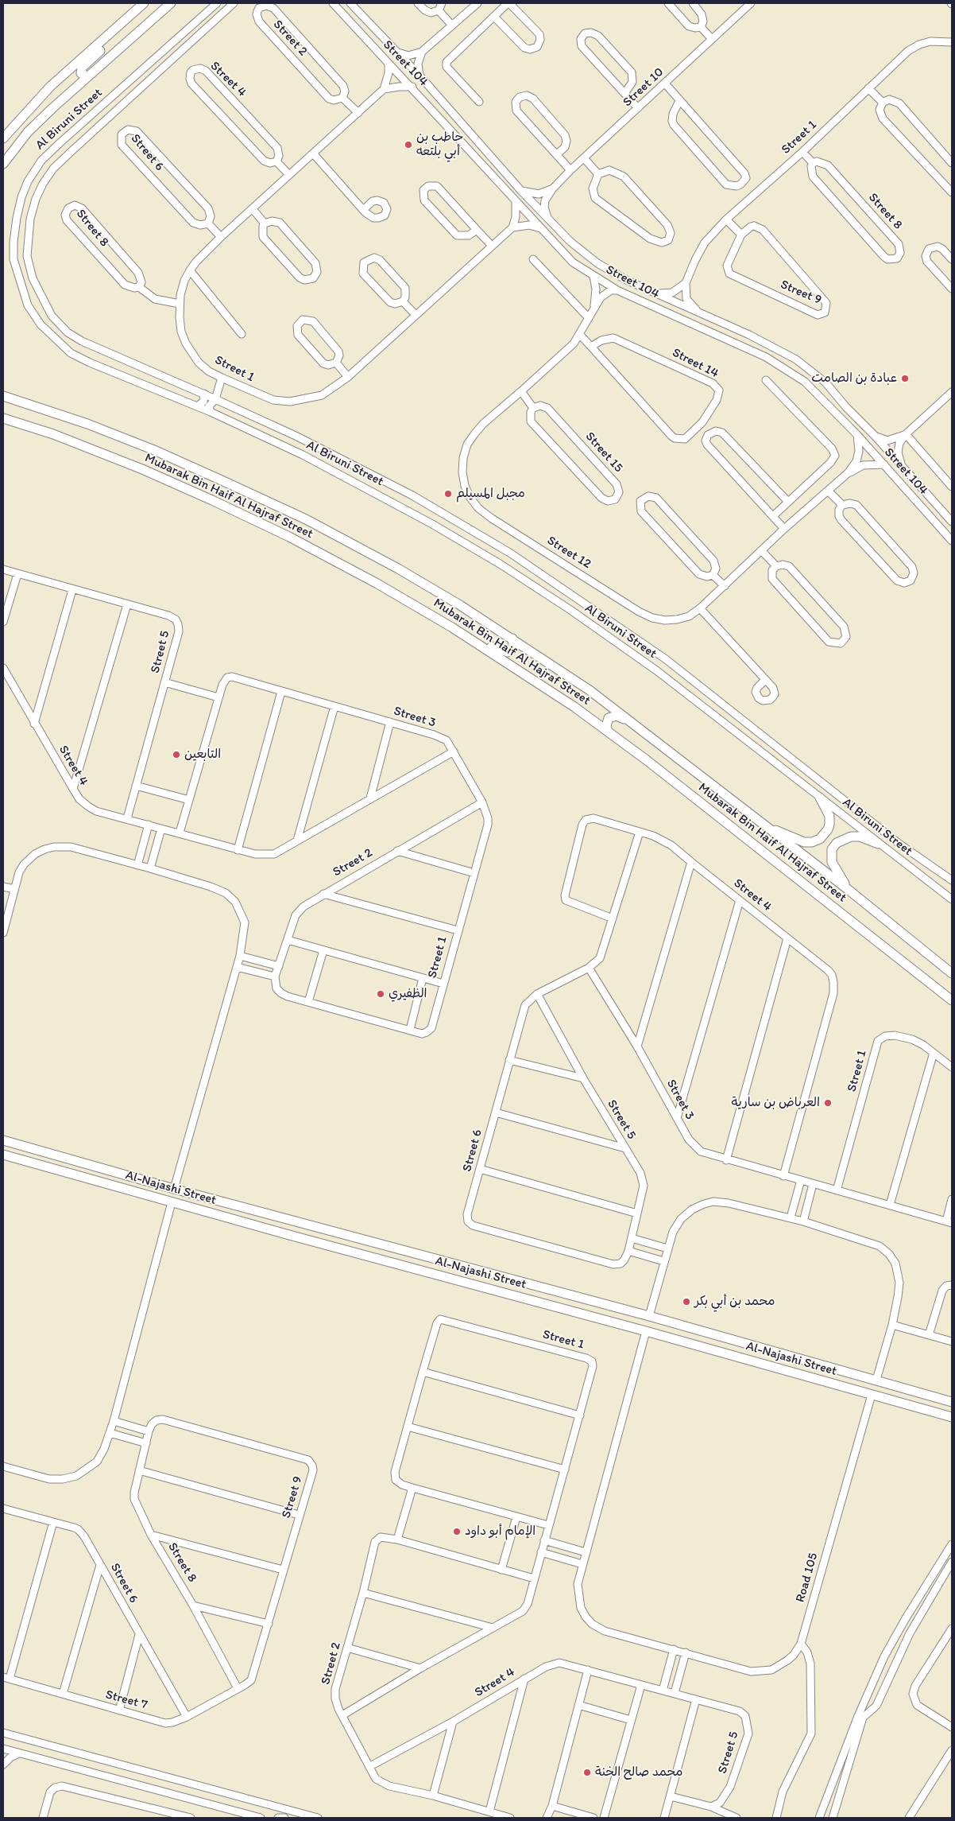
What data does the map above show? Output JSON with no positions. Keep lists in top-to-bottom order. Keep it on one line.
{"streets":{"main road":["Mubarak Bin Haif Al Hajraf Street","Al-Najashi Street"],"street":["Street 2","Street 104","Street 4","Street 10","Al Biruni Street","Street 1","Street 6","Street 8","Street 9","Street 14","Street 15","Street 12","Street 5","Street 3","Road 105","Street 7"]},"crossings":[["Street 2","Street 1"],["Street 104","Street 10"],["Street 104","Street 12"],["Street 4","Street 1"],["Street 4","Street 5"],["Street 4","Street 3"],["Street 1","Street 8"],["Street 1","Street 3"],["Street 6","Street 5"],["Street 6","Street 3"],["Street 6","Street 7"],["Street 8","Street 9"],["Street 8","Street 7"],["Street 9","Street 7"],["Street 14","Street 12"],["Al-Najashi Street","Road 105"]],"places":["حاطب بن أبي بلتعه","عبادة بن الصامت","مجبل المسيلم","التابعين","الظفيري","العرباض بن سارية","محمد بن أبي بكر","الإمام أبو داود","محمد صالح الخنة"]}
